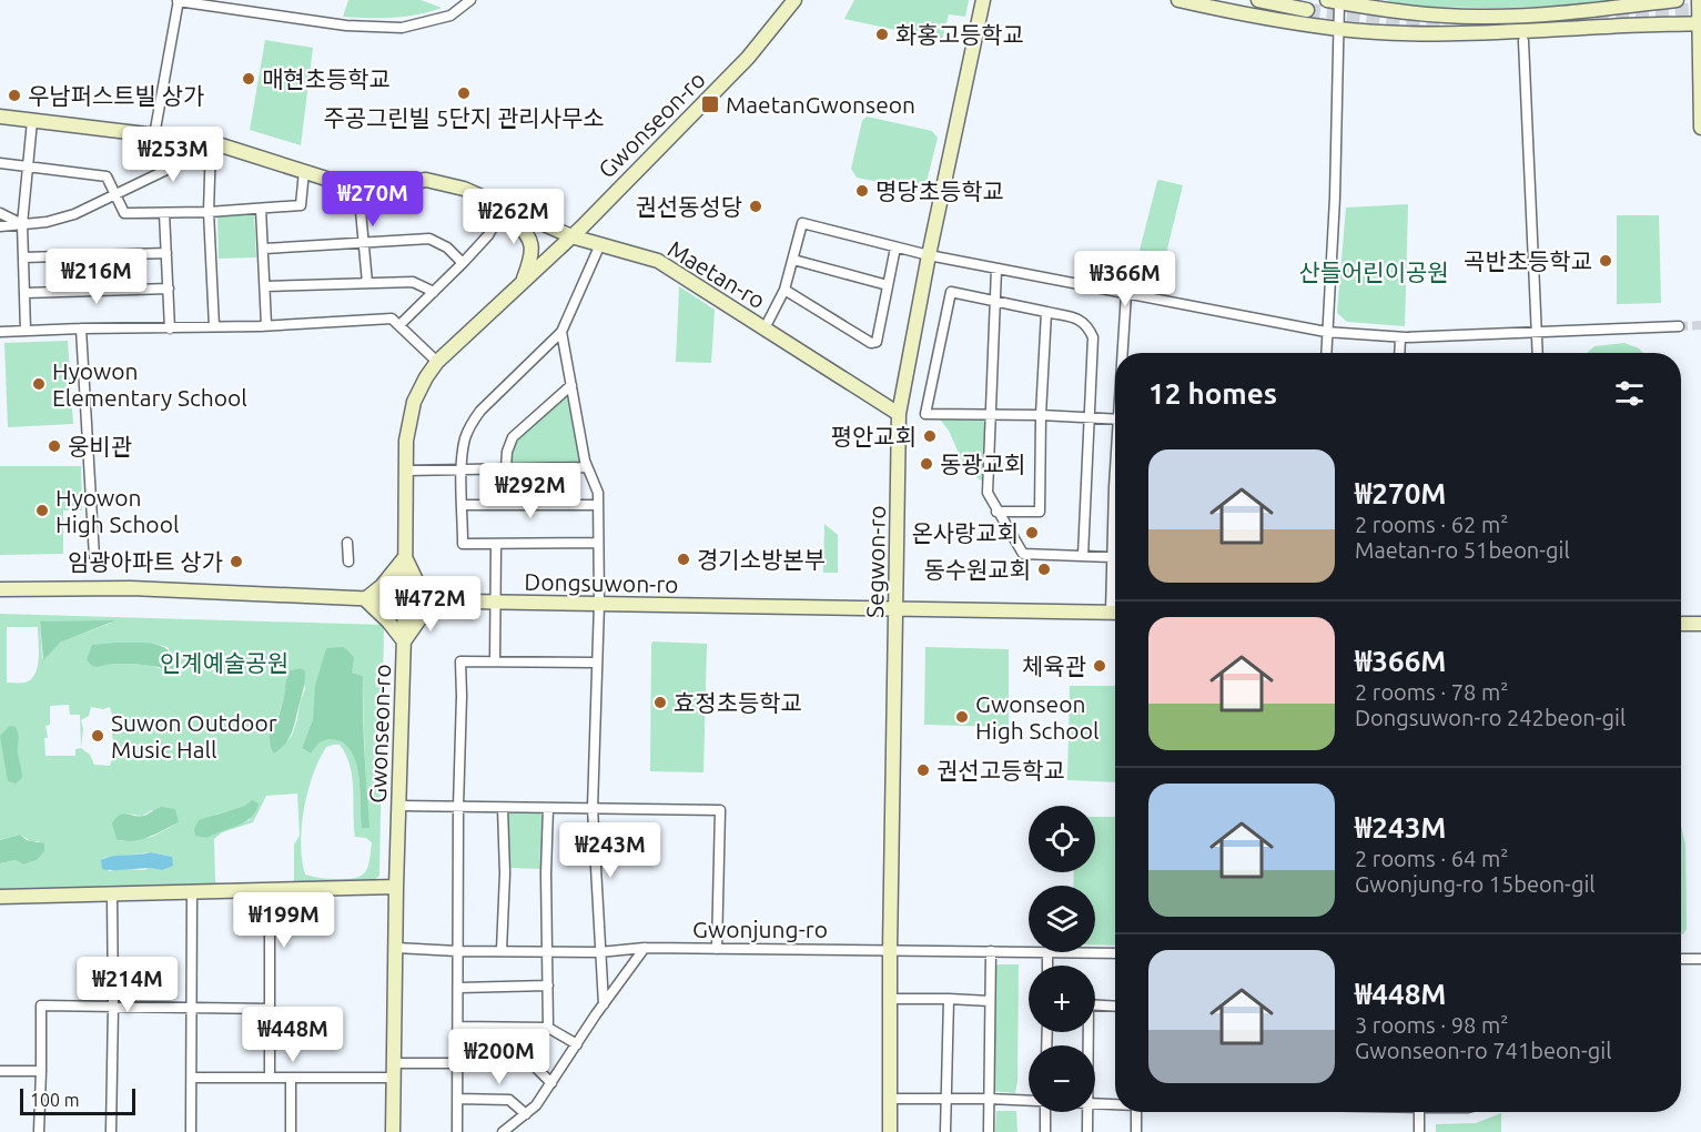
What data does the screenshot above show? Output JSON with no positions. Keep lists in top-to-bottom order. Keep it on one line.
{"streets":{"street":["Gwonseon-ro","Maetan-ro","Segwon-ro","Dongsuwon-ro","Gwonjung-ro"]},"crossings":[["Gwonseon-ro","Maetan-ro"],["Gwonseon-ro","Dongsuwon-ro"],["Gwonseon-ro","Gwonjung-ro"],["Maetan-ro","Segwon-ro"],["Segwon-ro","Dongsuwon-ro"],["Segwon-ro","Gwonjung-ro"]],"parks":["산들어린이공원","인계예술공원"],"places":{"other":["화홍고등학교","매현초등학교","주공그린빌 5단지 관리사무소","우남퍼스트빌 상가","명당초등학교","권선동성당","곡반초등학교","Hyowon Elementary School","평안교회","웅비관","동광교회","Hyowon High School","온사랑교회","경기소방본부","임광아파트 상가","동수원교회","체육관","효정초등학교","Gwonseon High School","Suwon Outdoor Music Hall","권선고등학교"],"transit":["MaetanGwonseon"]},"scale_bar":"100 m","page":{"price":["₩253M","₩270M","₩262M","₩216M","₩366M","₩292M","₩472M","₩243M","₩199M","₩214M","₩448M","₩200M"],"heading":"12 homes","list":[{"name":"₩270M","note":"2 rooms · 62 m² · Maetan-ro 51beon-gil"},{"name":"₩366M","note":"2 rooms · 78 m² · Dongsuwon-ro 242beon-gil"},{"name":"₩243M","note":"2 rooms · 64 m² · Gwonjung-ro 15beon-gil"},{"name":"₩448M","note":"3 rooms · 98 m² · Gwonseon-ro 741beon-gil"}],"map_buttons":["+","−"],"scale":"100 m"}}
